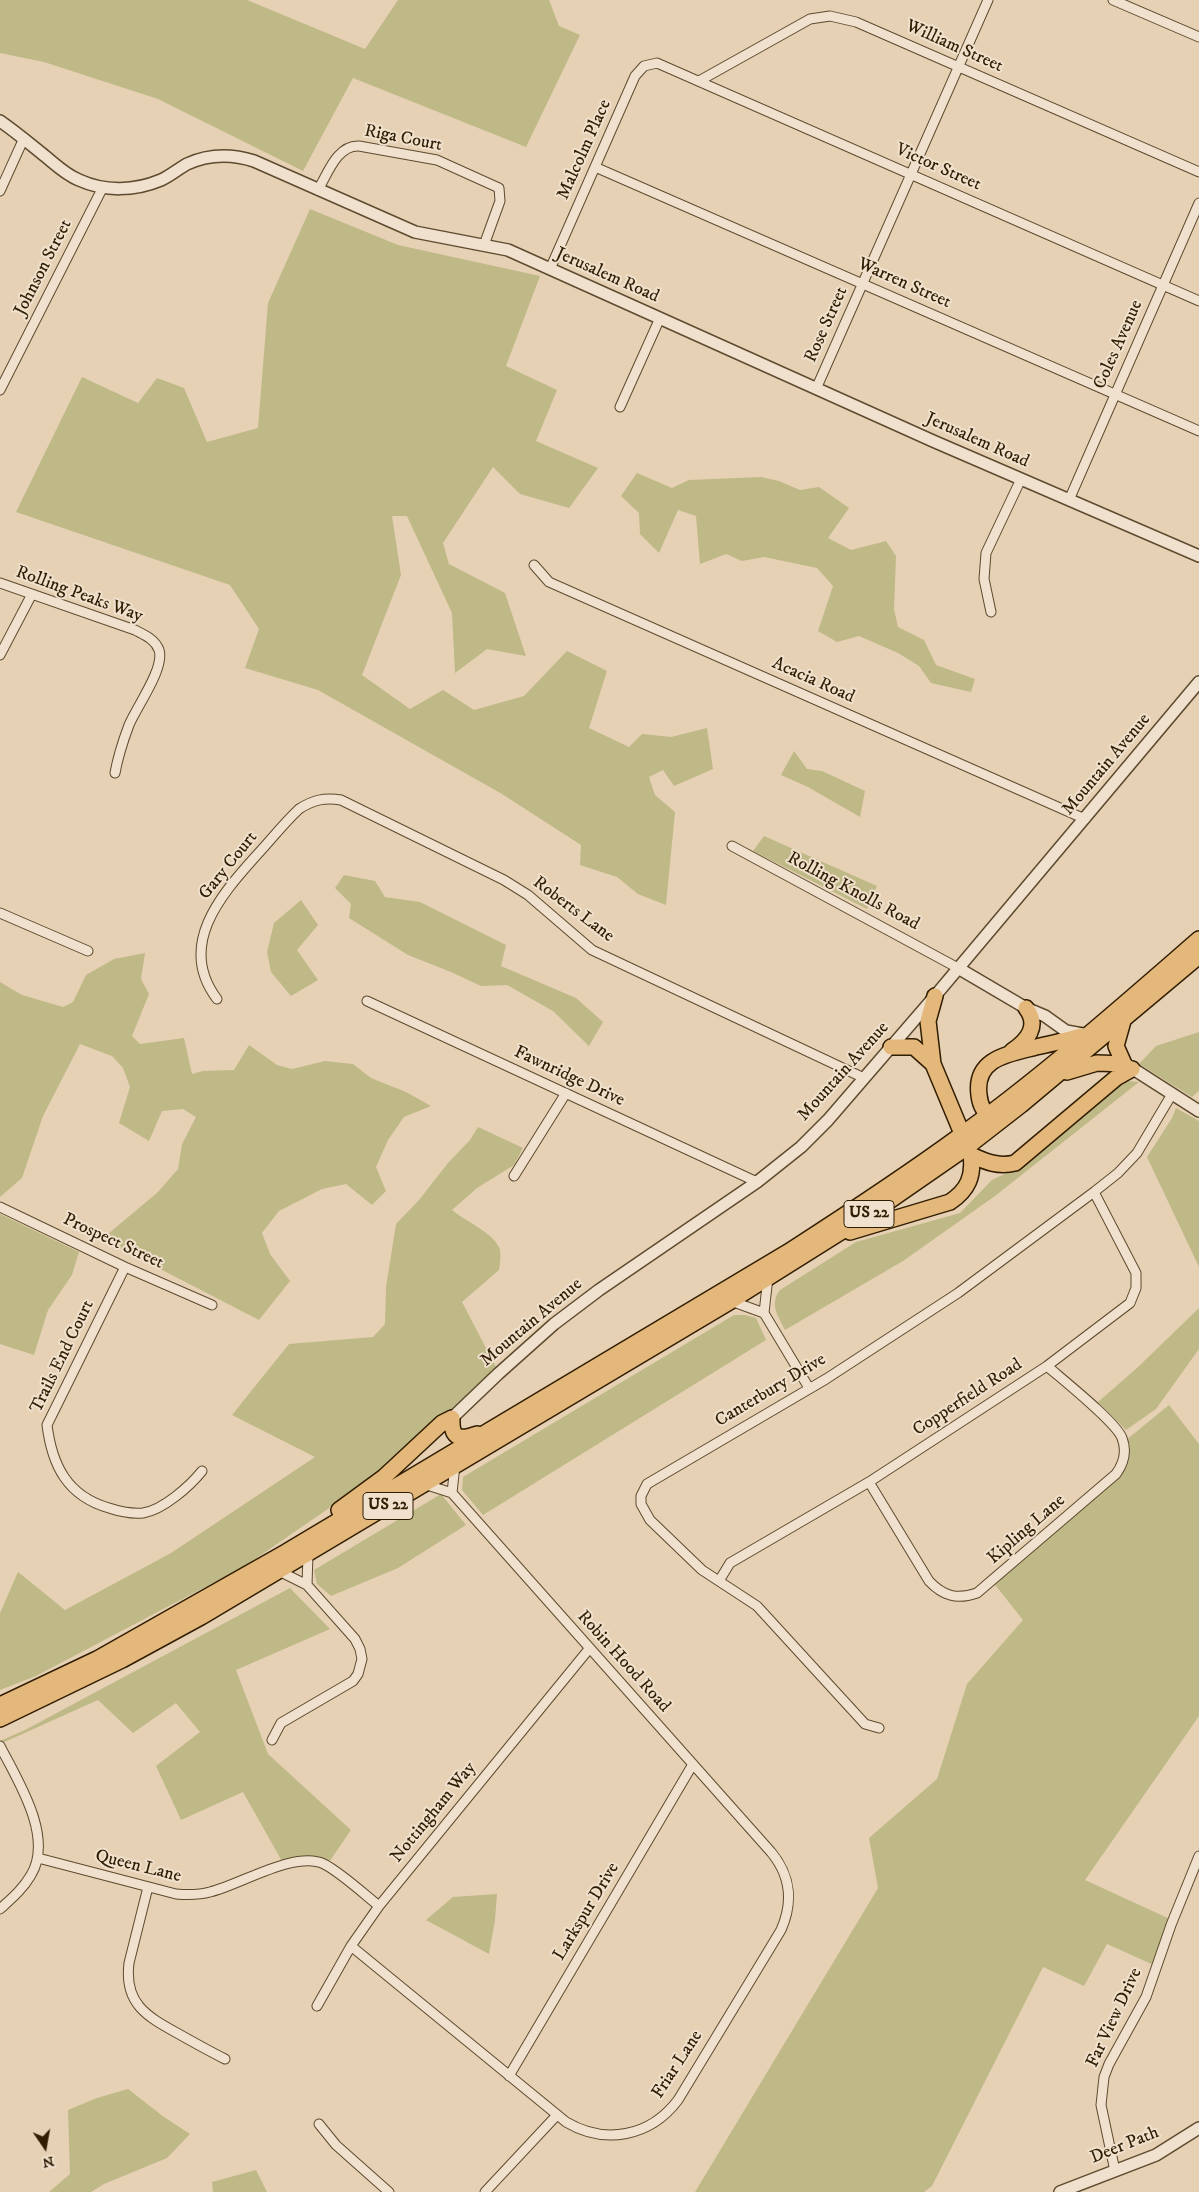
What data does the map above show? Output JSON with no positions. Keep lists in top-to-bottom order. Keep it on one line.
{"streets":{"highway":["US 22"],"street":["William Street","Riga Court","Malcolm Place","Victor Street","Johnson Street","Jerusalem Road","Warren Street","Rose Street","Coles Avenue","Rolling Peaks Way","Acacia Road","Mountain Avenue","Gary Court","Rolling Knolls Road","Roberts Lane","Fawnridge Drive","Prospect Street","Trails End Court","Canterbury Drive","Copperfield Road","Kipling Lane","Robin Hood Road","Nottingham Way","Queen Lane","Larkspur Drive","Far View Drive","Friar Lane","Deer Path"]},"crossings":[["William Street","Victor Street"],["William Street","Rose Street"],["Riga Court","Jerusalem Road"],["Malcolm Place","Victor Street"],["Malcolm Place","Jerusalem Road"],["Malcolm Place","Warren Street"],["Victor Street","Rose Street"],["Victor Street","Coles Avenue"],["Johnson Street","Jerusalem Road"],["Jerusalem Road","Rose Street"],["Jerusalem Road","Coles Avenue"],["Warren Street","Rose Street"],["Warren Street","Coles Avenue"],["Acacia Road","Mountain Avenue"],["Mountain Avenue","Rolling Knolls Road"],["Mountain Avenue","Roberts Lane"],["Mountain Avenue","Fawnridge Drive"],["Gary Court","Roberts Lane"],["Prospect Street","Trails End Court"],["Canterbury Drive","Copperfield Road"],["Copperfield Road","Kipling Lane"],["Robin Hood Road","Nottingham Way"],["Robin Hood Road","Larkspur Drive"],["Robin Hood Road","Friar Lane"],["Nottingham Way","Queen Lane"],["Nottingham Way","Friar Lane"],["Larkspur Drive","Friar Lane"],["Far View Drive","Deer Path"]],"north":"bottom"}
